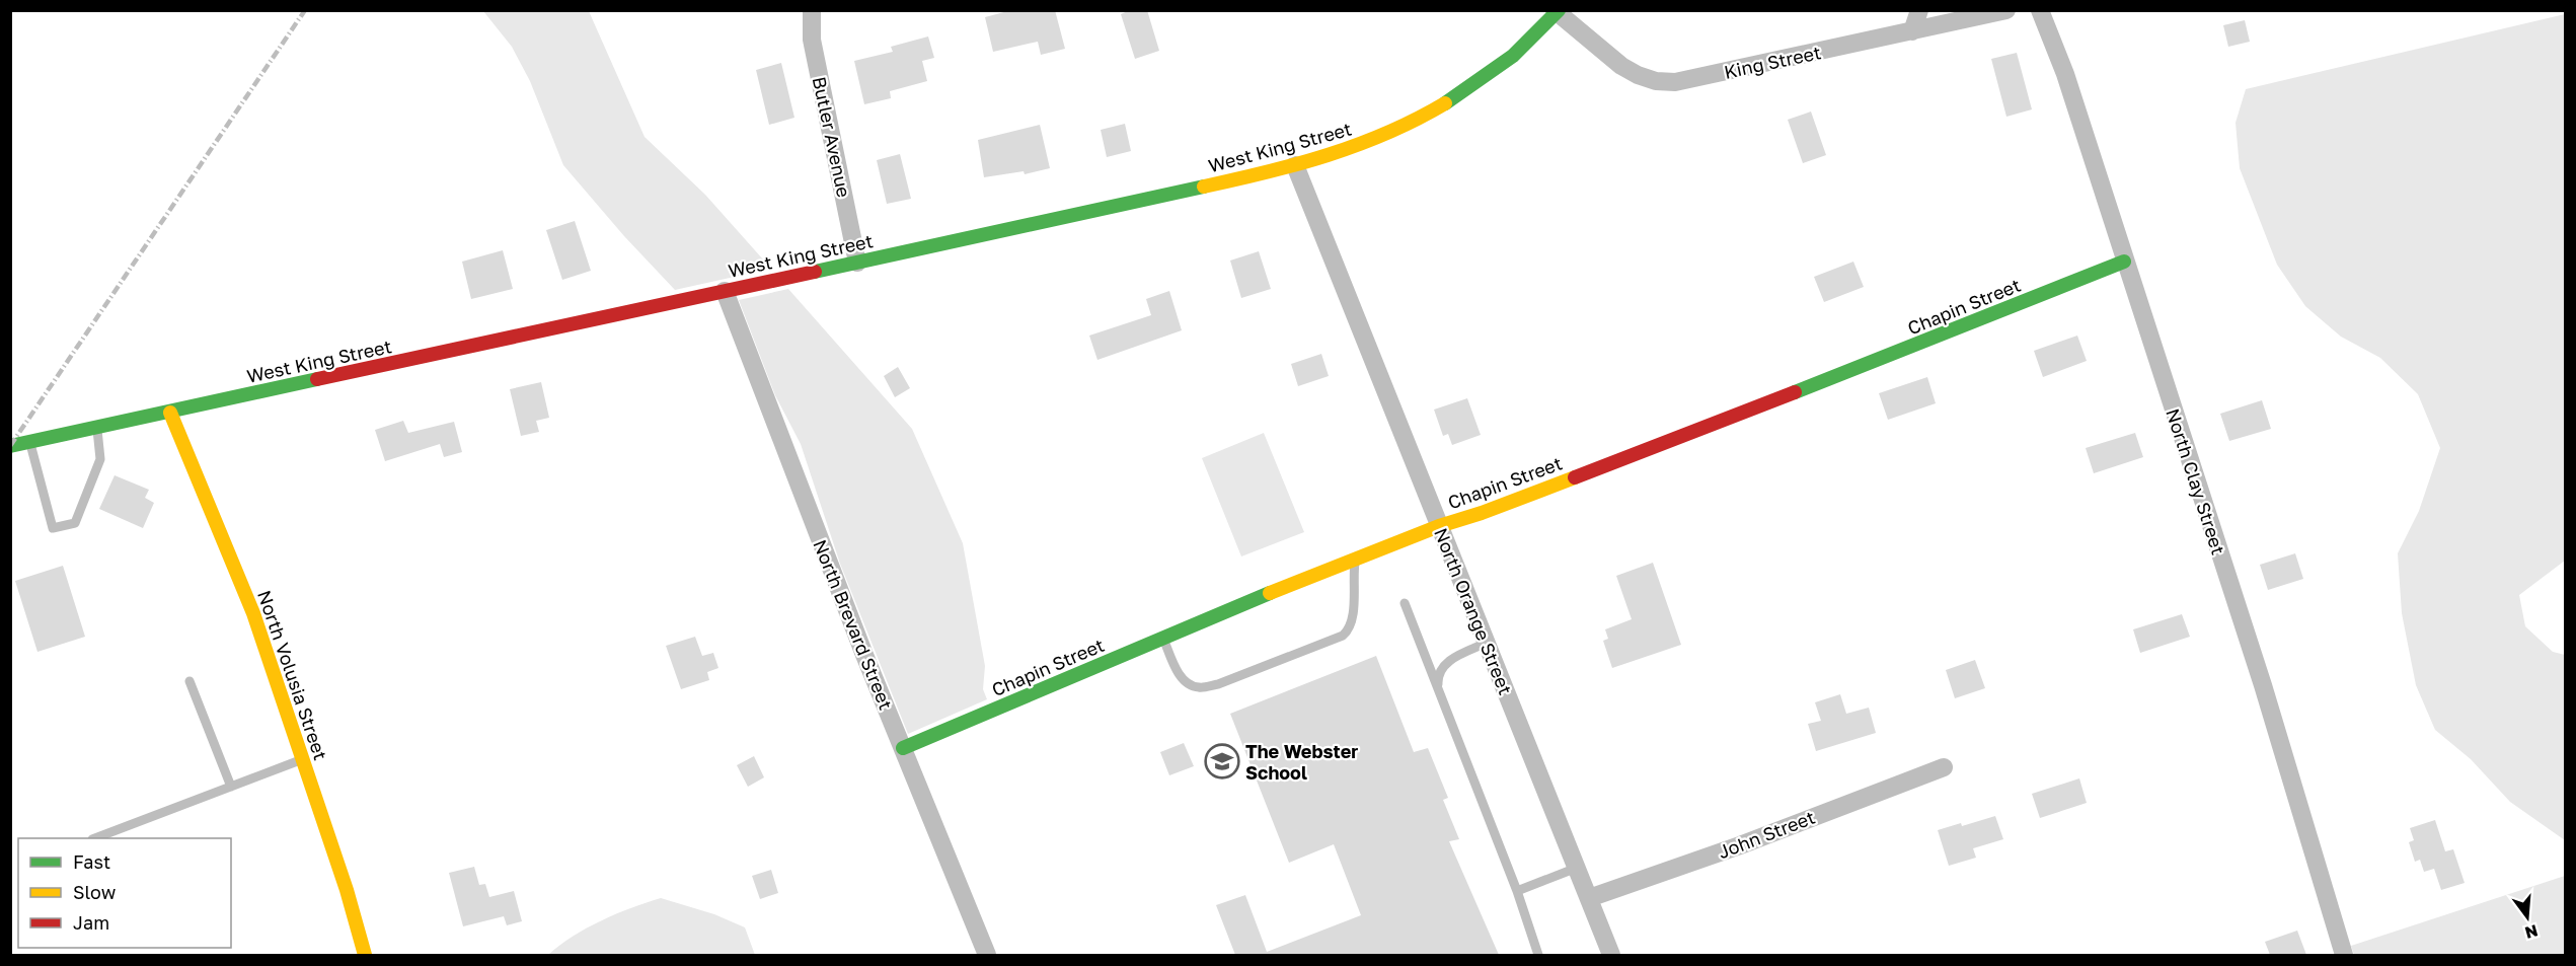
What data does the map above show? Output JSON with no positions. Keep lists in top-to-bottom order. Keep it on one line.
{"streets":{"main road":["West King Street","Chapin Street","North Volusia Street"],"street":["King Street","Butler Avenue","North Clay Street","North Orange Street","North Brevard Street","John Street"]},"crossings":[["King Street","West King Street"],["Butler Avenue","West King Street"],["West King Street","North Orange Street"],["West King Street","North Brevard Street"],["West King Street","North Volusia Street"],["Chapin Street","North Clay Street"],["Chapin Street","North Orange Street"],["Chapin Street","North Brevard Street"],["North Orange Street","John Street"]],"places":{"school or university":["The Webster School"]},"legend":["Fast","Slow","Jam"],"north":"bottom"}
